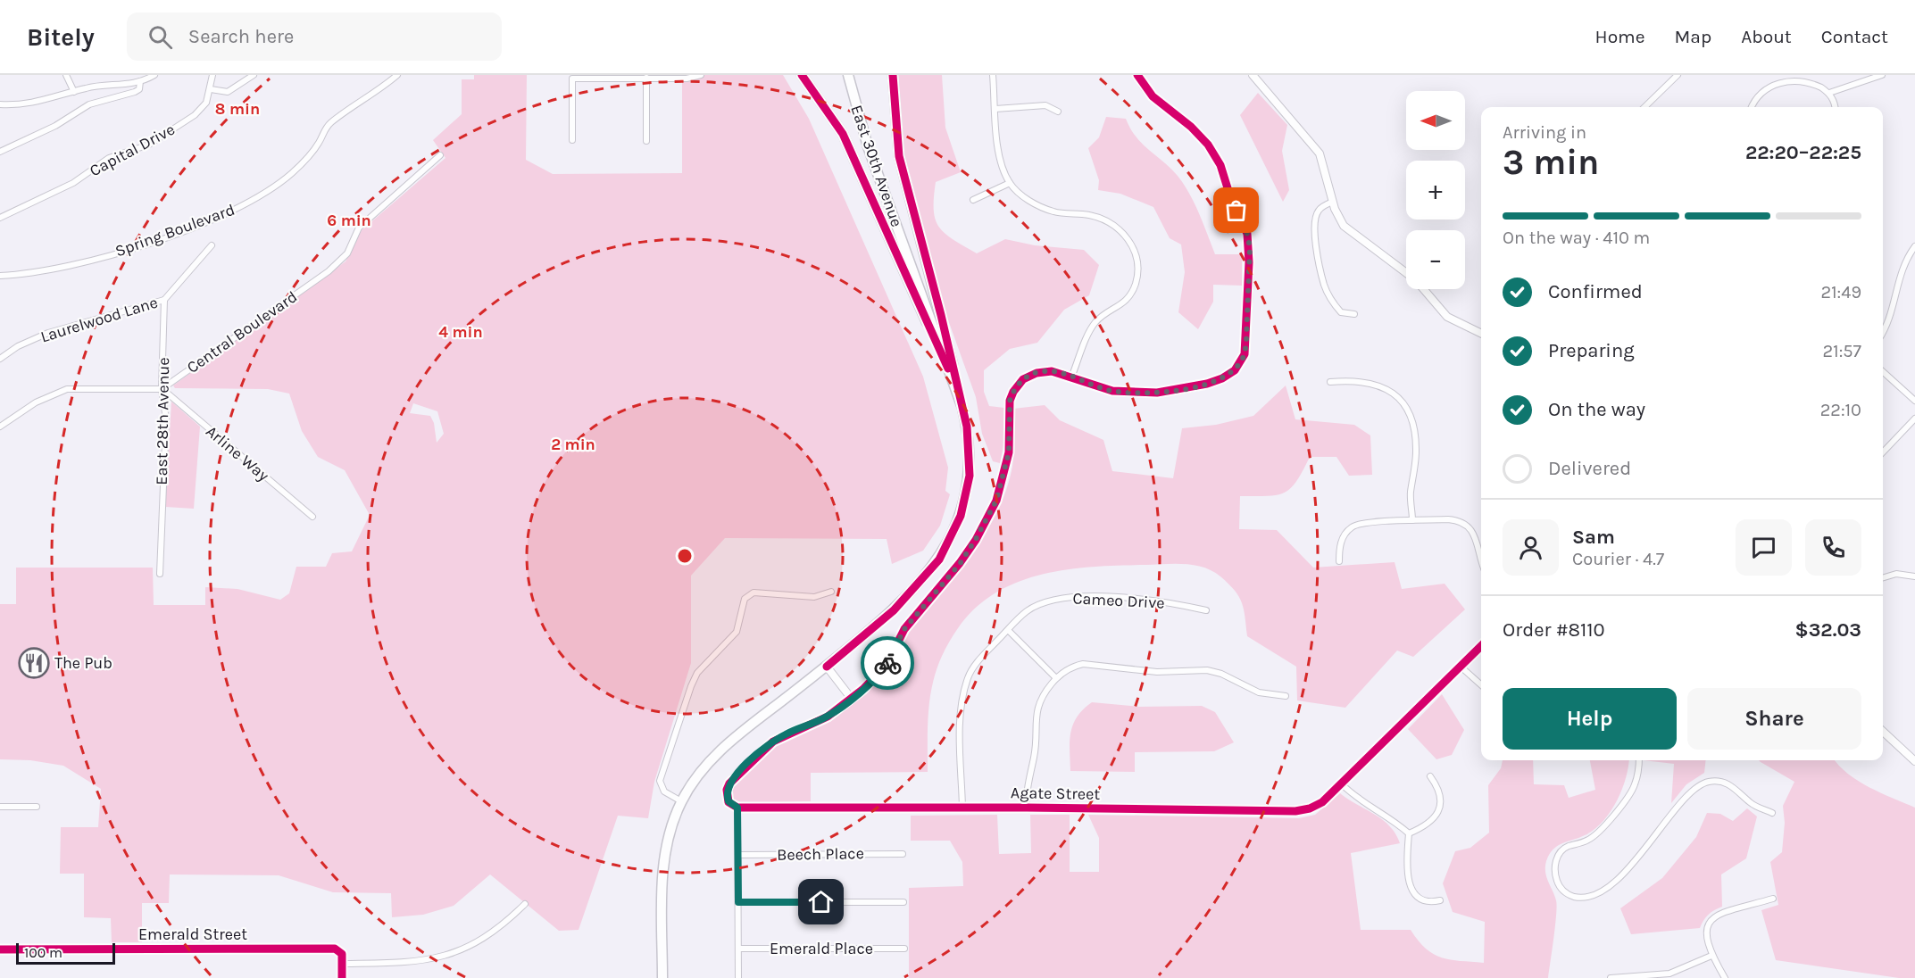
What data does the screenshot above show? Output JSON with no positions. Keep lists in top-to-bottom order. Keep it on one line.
{"streets":{"main road":["East 30th Avenue"],"street":["Capital Drive","Spring Boulevard","Laurelwood Lane","Central Boulevard","East 28th Avenue","Arline Way","Cameo Drive","Agate Street","Beech Place","Emerald Street","Emerald Place"]},"crossings":[["Laurelwood Lane","East 28th Avenue"],["Central Boulevard","East 28th Avenue"],["Central Boulevard","Arline Way"],["East 28th Avenue","Arline Way"],["Cameo Drive","Agate Street"]],"places":{"restaurant":["The Pub"]},"scale_bar":"100 m","north":"left","page":{"header":"Bitely","search":"Search here","nav":["Home","Map","About","Contact"],"map_buttons":["+","−"],"heading":["3 min","Arriving in","22:20–22:25"],"panel":["Sam","Courier · 4.7","Order #8110","$32.03"],"bar":"On the way · 410 m","list":[["Confirmed","21:49"],["Preparing","21:57"],["On the way","22:10"],"Delivered"],"buttons":["Help","Share"],"scale":"100 m"},"rings":["8 min","6 min","4 min","2 min"]}
